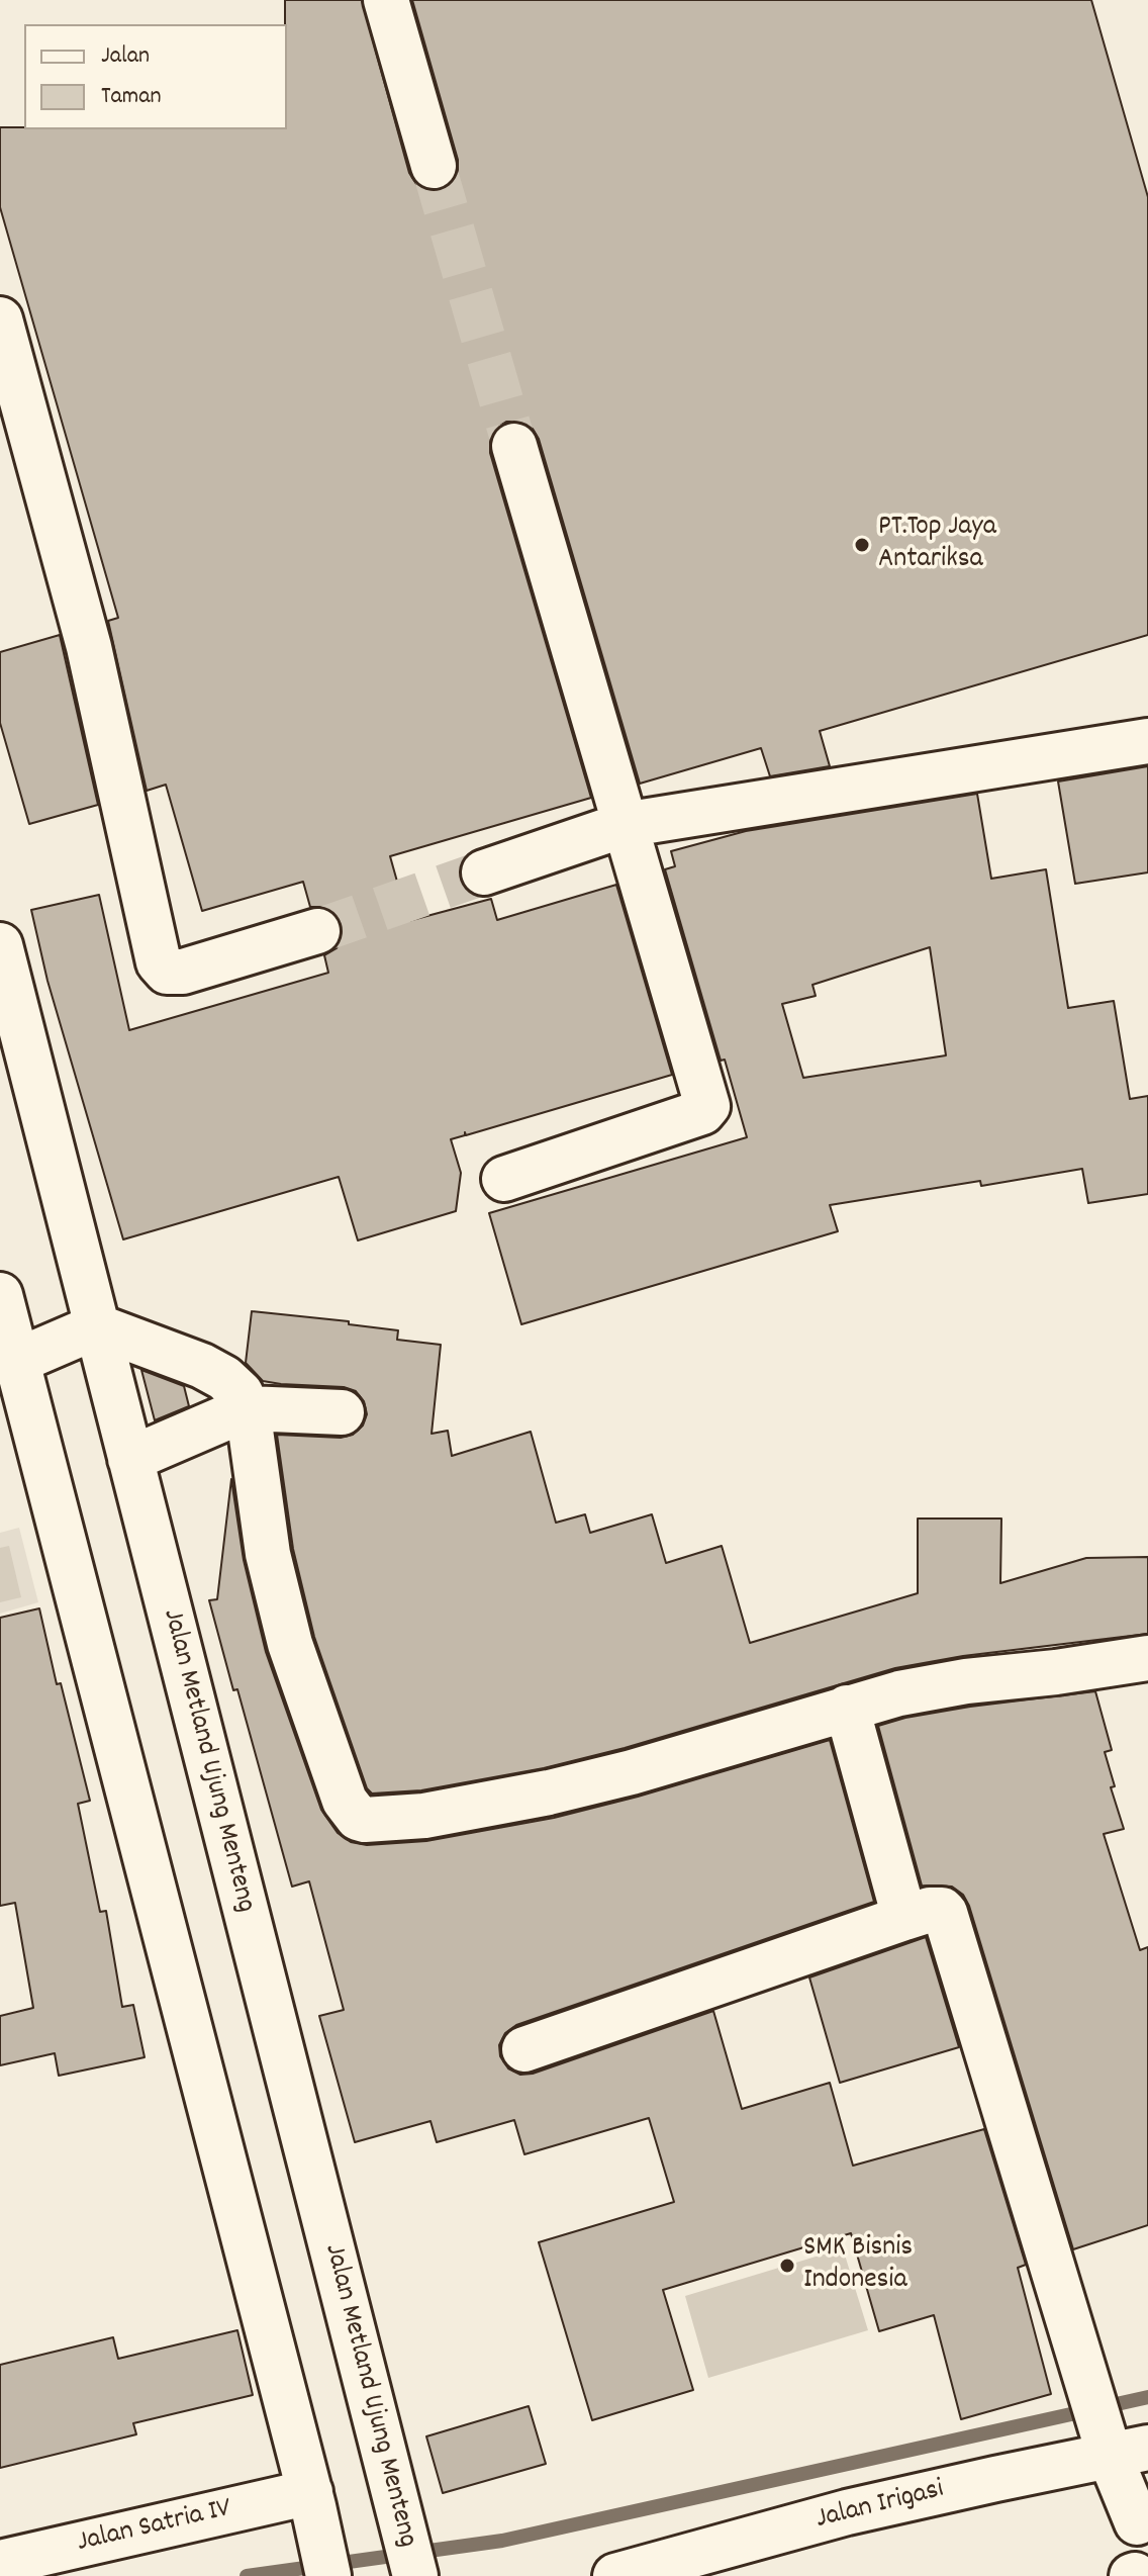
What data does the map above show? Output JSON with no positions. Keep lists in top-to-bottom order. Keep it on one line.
{"streets":{"street":["Jalan Metland Ujung Menteng","Jalan Irigasi","Jalan Satria IV"]},"places":["PT.Top Jaya Antariksa","SMK Bisnis Indonesia"],"legend":["Jalan","Taman"]}
